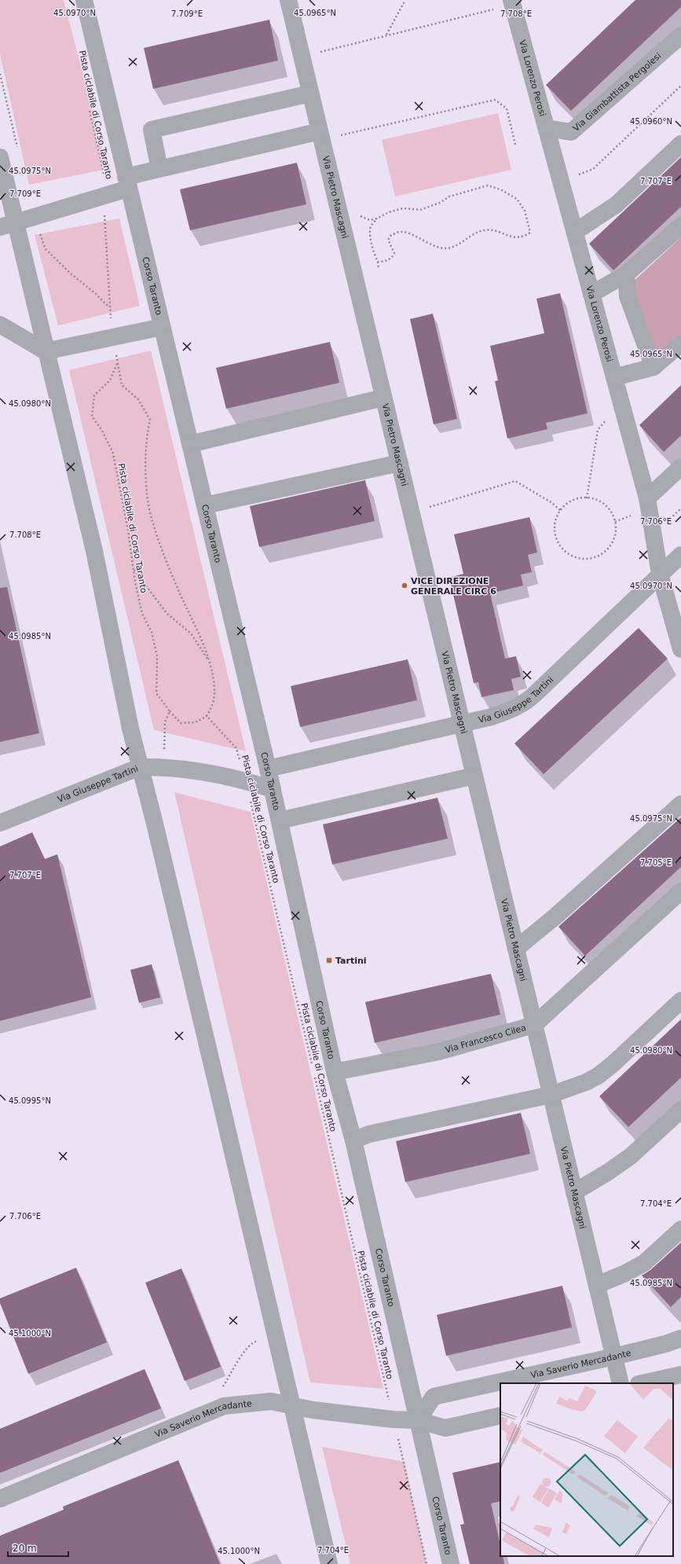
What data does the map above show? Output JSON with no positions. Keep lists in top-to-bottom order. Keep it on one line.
{"streets":{"street":["Via Lorenzo Perosi","Via Giambattista Pergolesi","Via Pietro Mascagni","Corso Taranto","Via Giuseppe Tartini","Via Francesco Cilea","Via Saverio Mercadante"],"path":["Pista ciclabile di Corso Taranto"]},"crossings":[["Via Lorenzo Perosi","Via Giambattista Pergolesi"],["Via Lorenzo Perosi","Via Giuseppe Tartini"],["Pista ciclabile di Corso Taranto","Via Giuseppe Tartini"],["Pista ciclabile di Corso Taranto","Via Saverio Mercadante"],["Via Pietro Mascagni","Via Giuseppe Tartini"],["Via Pietro Mascagni","Via Francesco Cilea"],["Via Pietro Mascagni","Via Saverio Mercadante"],["Corso Taranto","Via Giuseppe Tartini"],["Corso Taranto","Via Francesco Cilea"],["Corso Taranto","Via Saverio Mercadante"]],"places":{"other":["VICE DIREZIONE GENERALE CIRC 6"],"transit":["Tartini"]},"scale_bar":"20 m","coordinates":["45.0970°N","45.0965°N","7.709°E","7.708°E","45.0960°N","45.0975°N","7.707°E","45.0980°N","7.706°E","45.0985°N","7.705°E","45.0995°N","7.704°E","45.1000°N"]}
